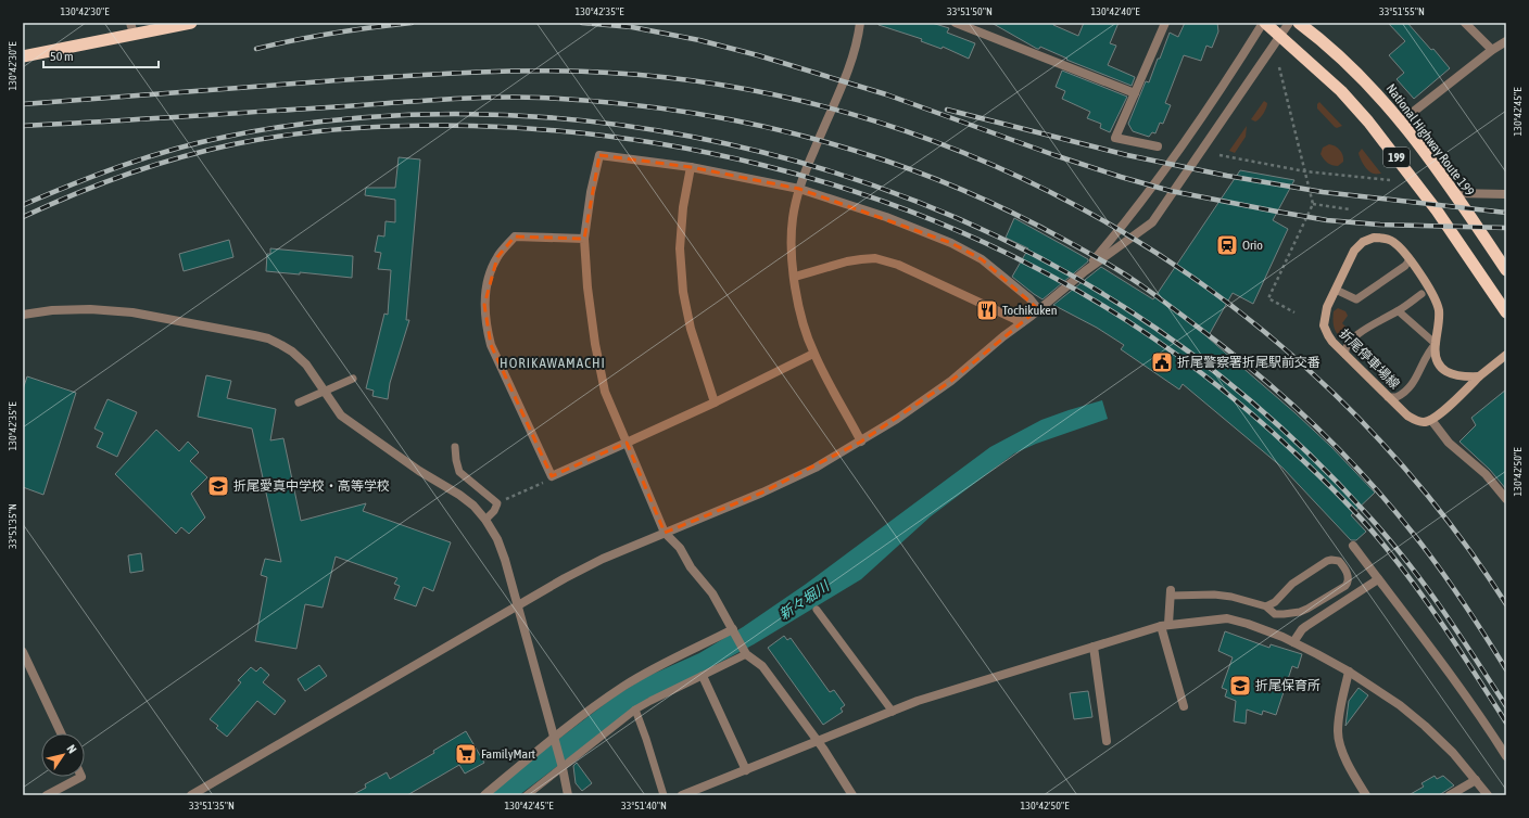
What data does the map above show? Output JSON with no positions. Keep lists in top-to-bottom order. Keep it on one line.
{"streets":{"highway":["National Highway Route 199","199"],"main road":["折尾停車場線"]},"districts":["HORIKAWAMACHI"],"water":["新々堀川"],"places":{"station":["Orio"],"restaurant":["Tochikuken"],"public building":["折尾警察署折尾駅前交番"],"school or university":["折尾愛真中学校・高等学校","折尾保育所"],"supermarket":["FamilyMart"]},"scale_bar":"50 m","north":"top right","coordinates":["130°42'30\"E","130°42'35\"E","33°51'50\"N","130°42'40\"E","33°51'55\"N","130°42'45\"E","130°42'50\"E","33°51'35\"N","33°51'40\"N"]}
